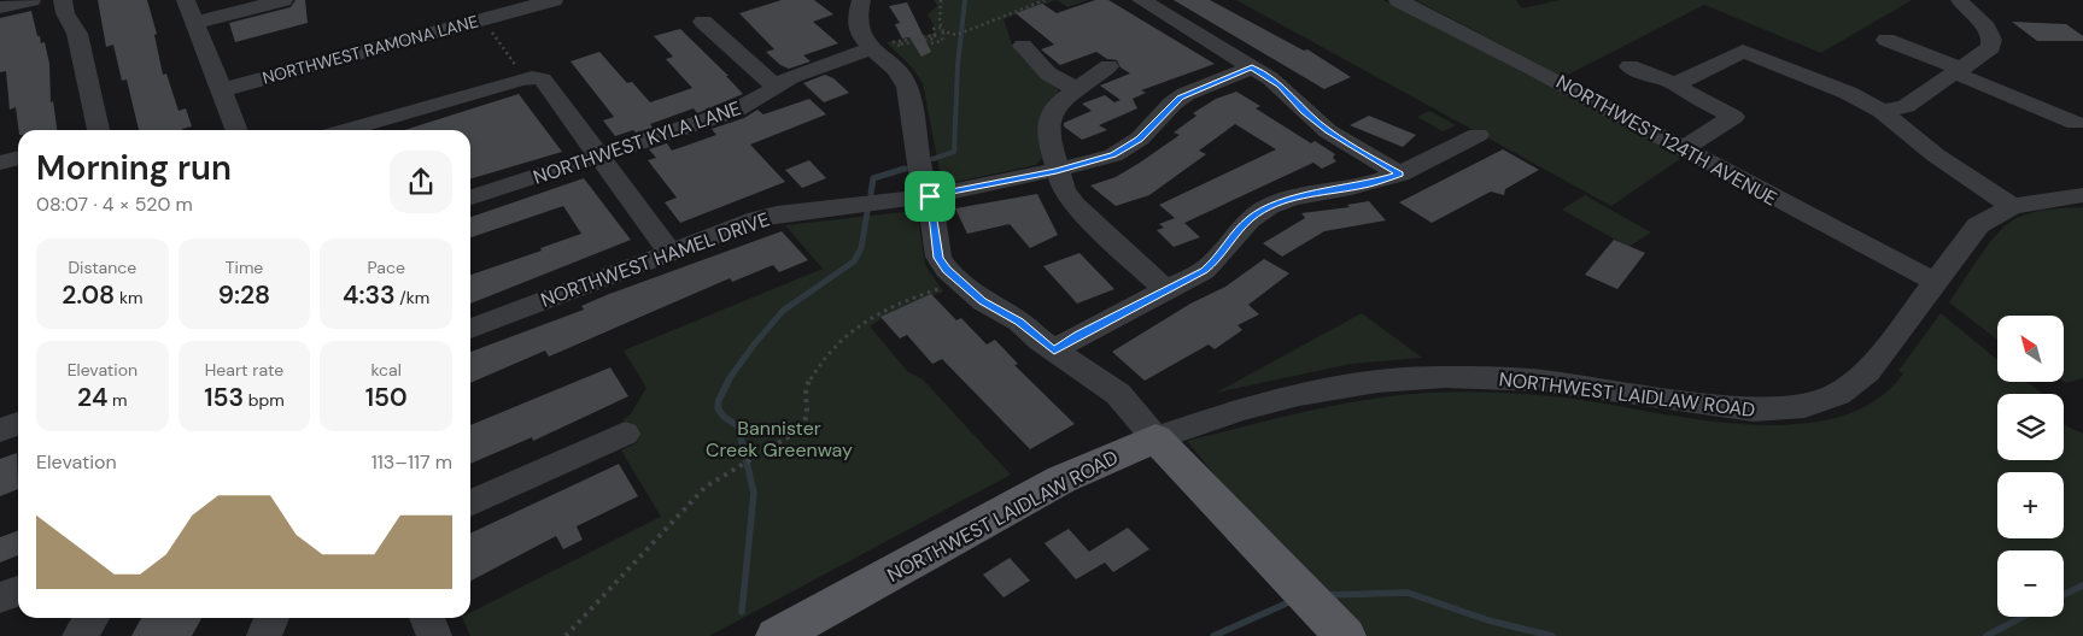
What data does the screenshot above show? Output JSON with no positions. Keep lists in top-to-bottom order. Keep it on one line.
{"streets":{"main road":["NORTHWEST LAIDLAW ROAD"],"street":["NORTHWEST RAMONA LANE","NORTHWEST 124TH AVENUE","NORTHWEST KYLA LANE","NORTHWEST HAMEL DRIVE"]},"crossings":[["NORTHWEST 124TH AVENUE","NORTHWEST LAIDLAW ROAD"]],"parks":["Bannister Creek Greenway"],"north":"top left","page":{"heading":["Morning run","08:07 · 4 × 520 m"],"stats":[["Distance","2.08 km"],["Time","9:28"],["Pace","4:33 /km"],["Elevation","24 m"],["Heart rate","153 bpm"],["kcal","150"]],"map_buttons":["+","−"],"chart":["Elevation","113–117 m"]}}
